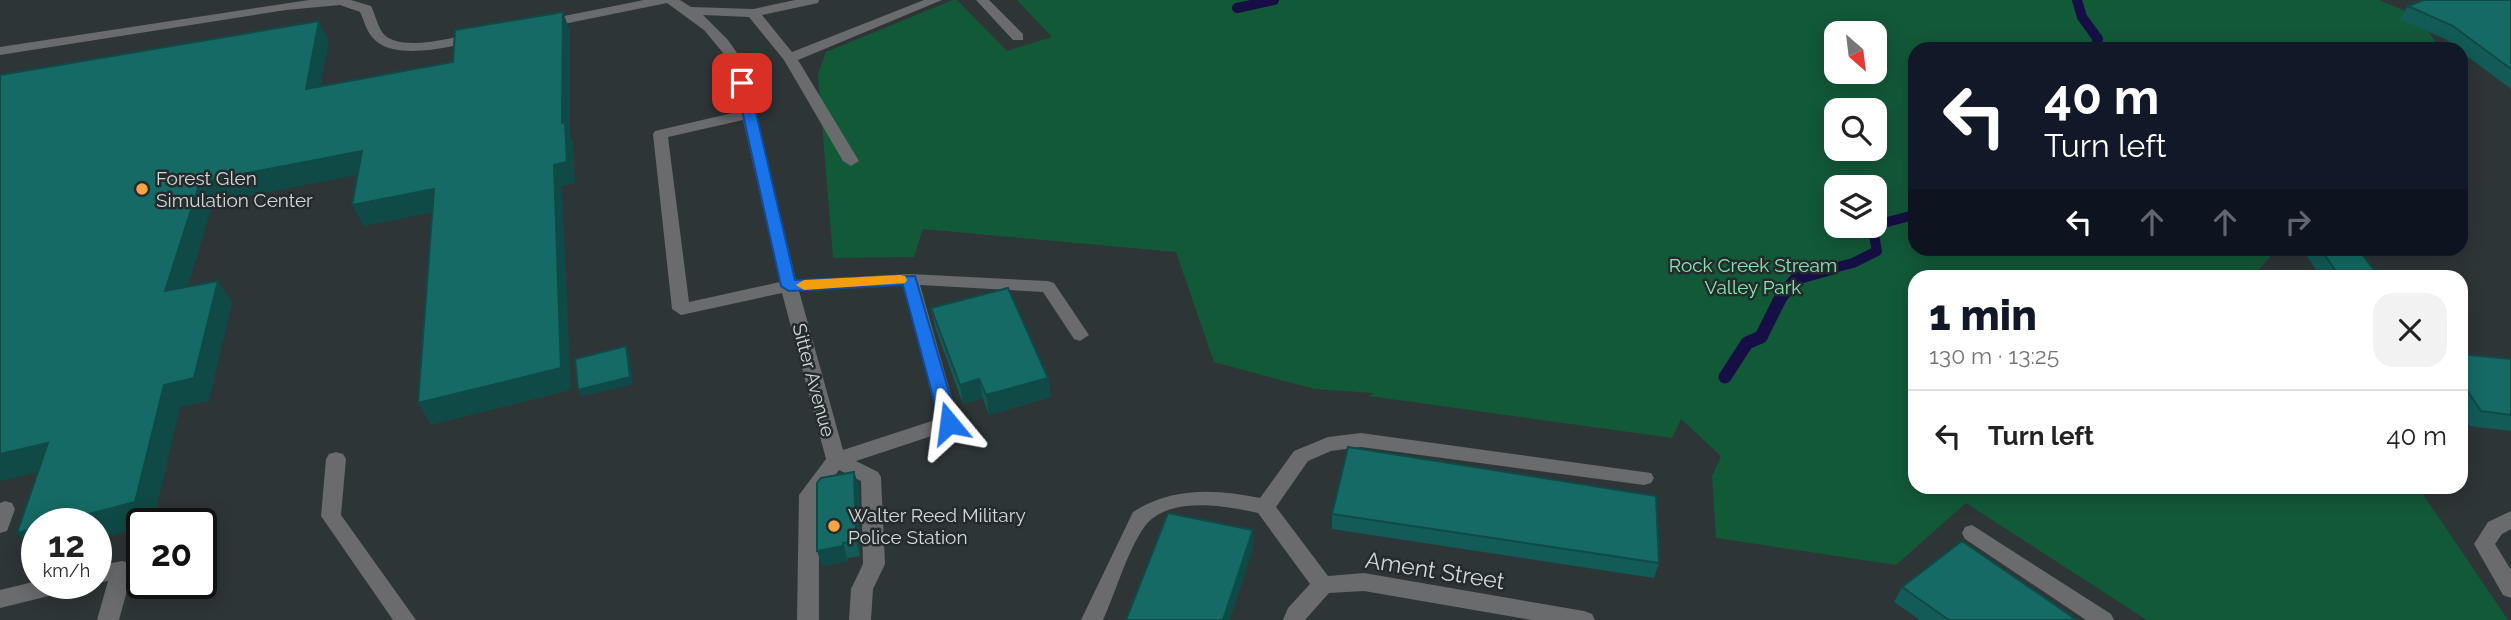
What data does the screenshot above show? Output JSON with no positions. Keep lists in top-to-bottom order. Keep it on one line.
{"streets":{"street":["Sitter Avenue","Ament Street"]},"parks":["Rock Creek Stream Valley Park"],"places":["Forest Glen Simulation Center","Walter Reed Military Police Station"],"north":"bottom right","page":{"turn":["40 m","Turn left"],"heading":["1 min","130 m · 13:25"],"list":[{"name":"Turn left","value":"40 m"}],"speed":"12 km/h","limit":"20"}}
